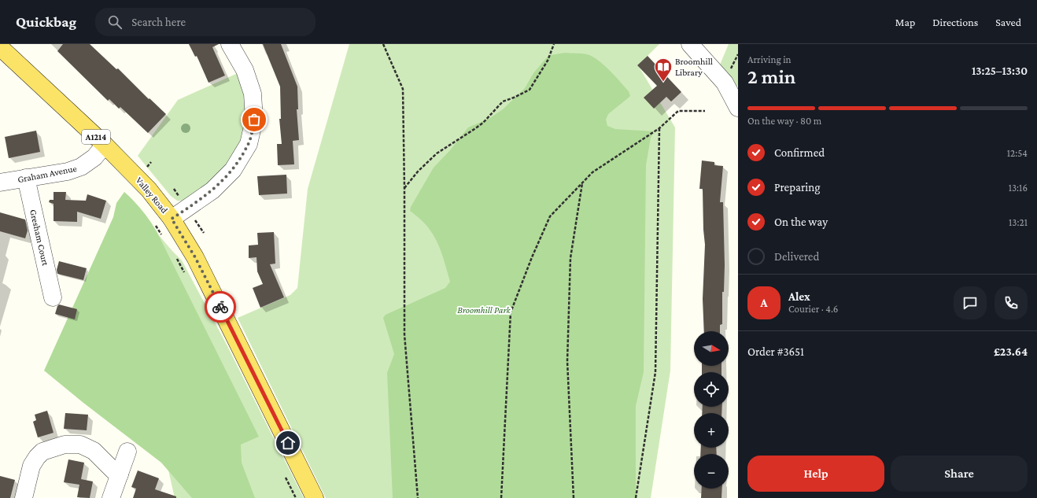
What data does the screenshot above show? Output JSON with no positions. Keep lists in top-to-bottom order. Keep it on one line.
{"streets":{"main road":["A1214","Valley Road"],"street":["Graham Avenue","Gresham Court"]},"crossings":[["Graham Avenue","Valley Road"],["Graham Avenue","Gresham Court"]],"parks":["Broomhill Park"],"places":{"library":["Broomhill Library"]},"north":"right","page":{"header":"Quickbag","search":"Search here","nav":["Map","Directions","Saved"],"heading":["2 min","Arriving in","13:25–13:30"],"panel":["Alex","Courier · 4.6","Order #3651","£23.64"],"bar":"On the way · 80 m","list":[["Confirmed","12:54"],["Preparing","13:16"],["On the way","13:21"],"Delivered"],"round":"A","map_buttons":["+","−"],"buttons":["Help","Share"]}}
